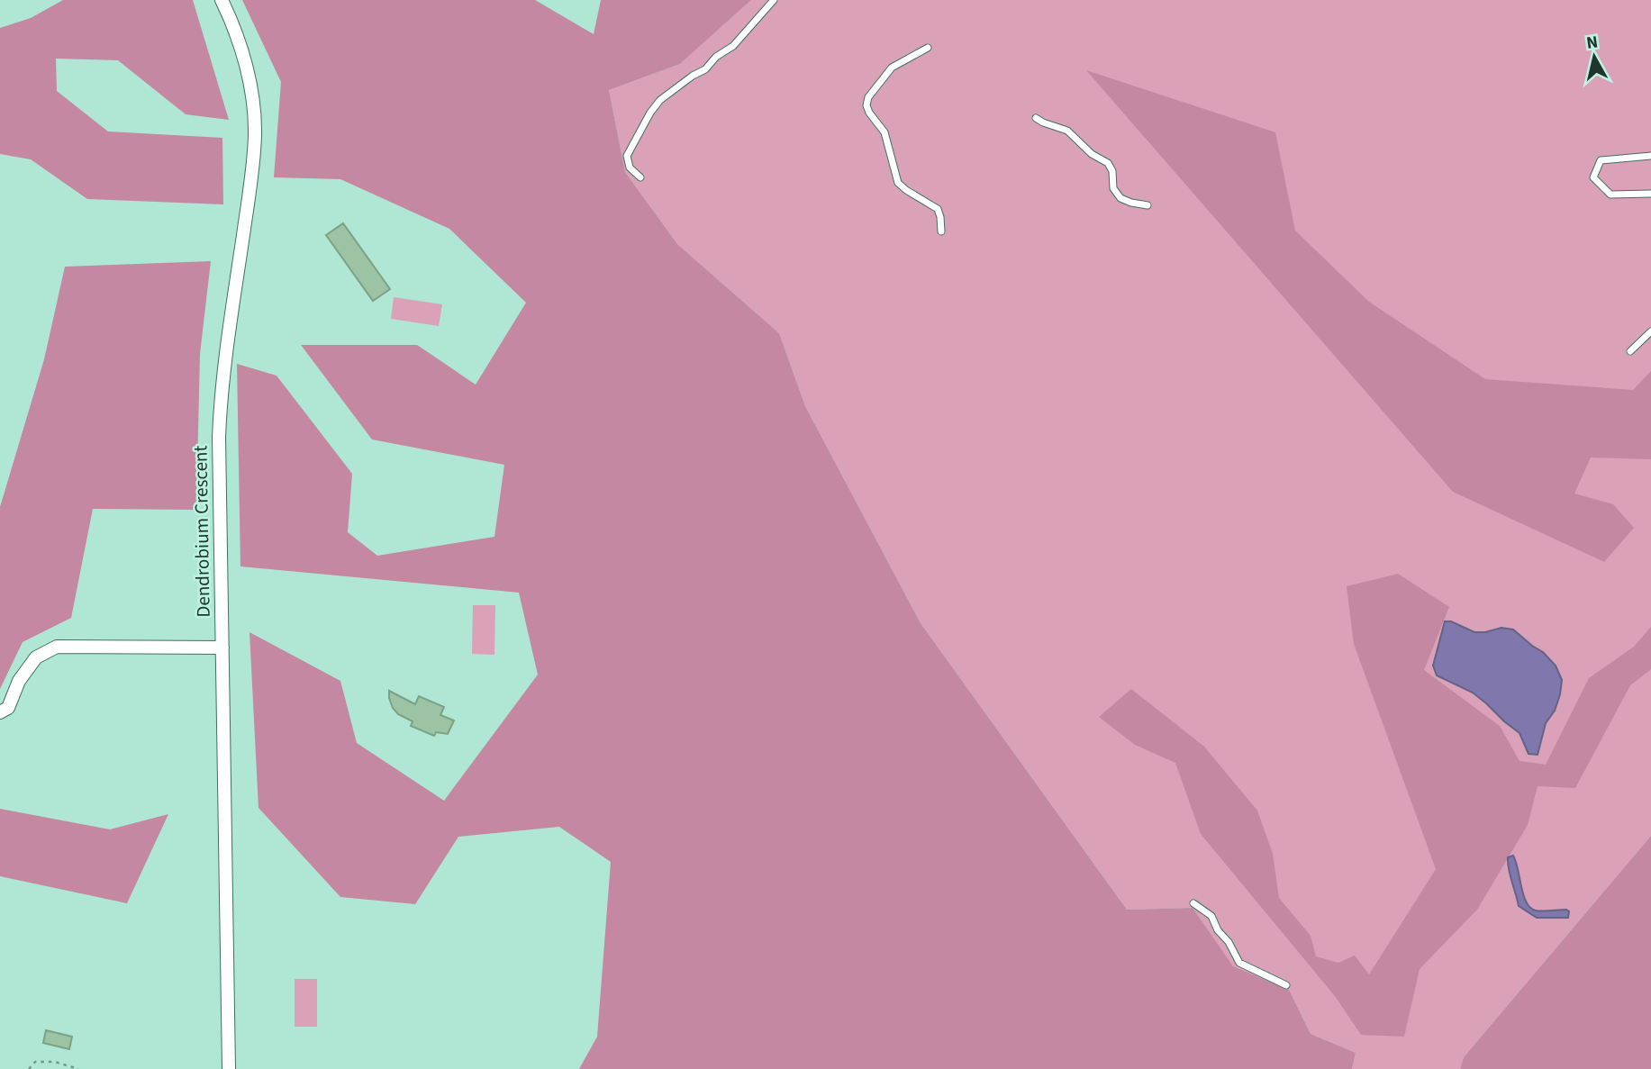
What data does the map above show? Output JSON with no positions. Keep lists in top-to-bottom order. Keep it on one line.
{"streets":{"street":["Dendrobium Crescent"]},"north":"top"}
